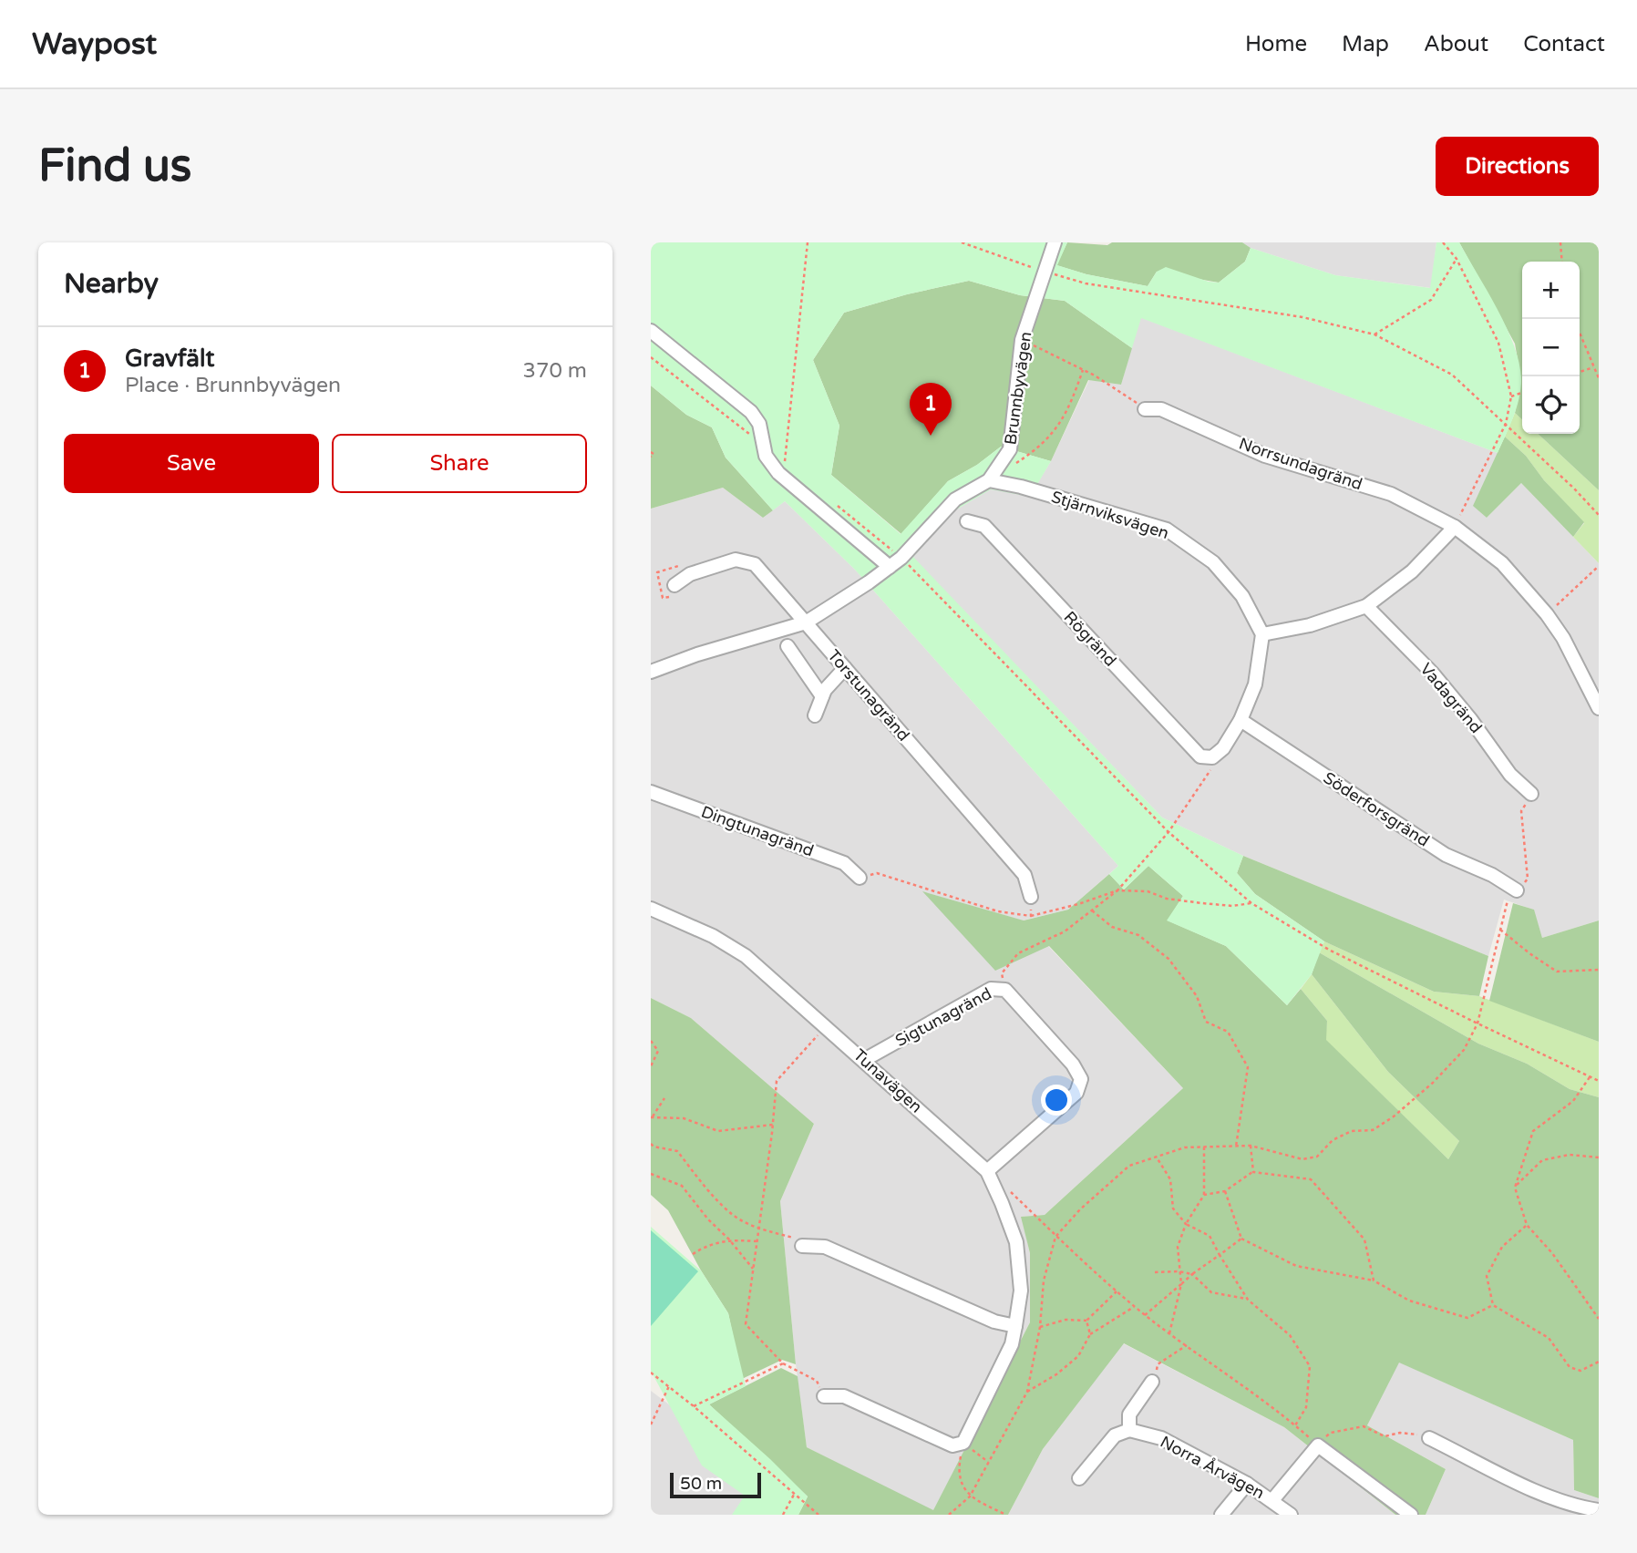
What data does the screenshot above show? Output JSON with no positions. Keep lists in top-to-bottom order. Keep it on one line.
{"streets":{"street":["Brunnbyvägen","Norrsundagränd","Stjärnviksvägen","Rögränd","Torstunagränd","Vadagränd","Söderforsgränd","Dingtunagränd","Sigtunagränd","Tunavägen","Norra Årvägen"]},"crossings":[["Brunnbyvägen","Stjärnviksvägen"],["Brunnbyvägen","Torstunagränd"],["Sigtunagränd","Tunavägen"]],"scale_bar":"50 m","page":{"header":"Waypost","nav":["Home","Map","About","Contact"],"buttons":["Directions",["Save","Share"]],"title":"Find us","heading":"Nearby","map_buttons":["+","−"],"list":[{"mark":"1","name":"Gravfält","note":"Place · Brunnbyvägen","value":"370 m"}],"pins":"1","scale":"50 m"}}
